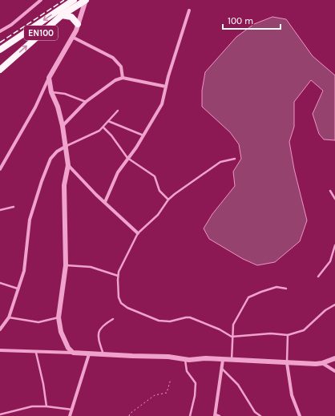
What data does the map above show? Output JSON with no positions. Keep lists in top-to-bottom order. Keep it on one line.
{"streets":{"highway":["EN100"]},"scale_bar":"100 m"}
